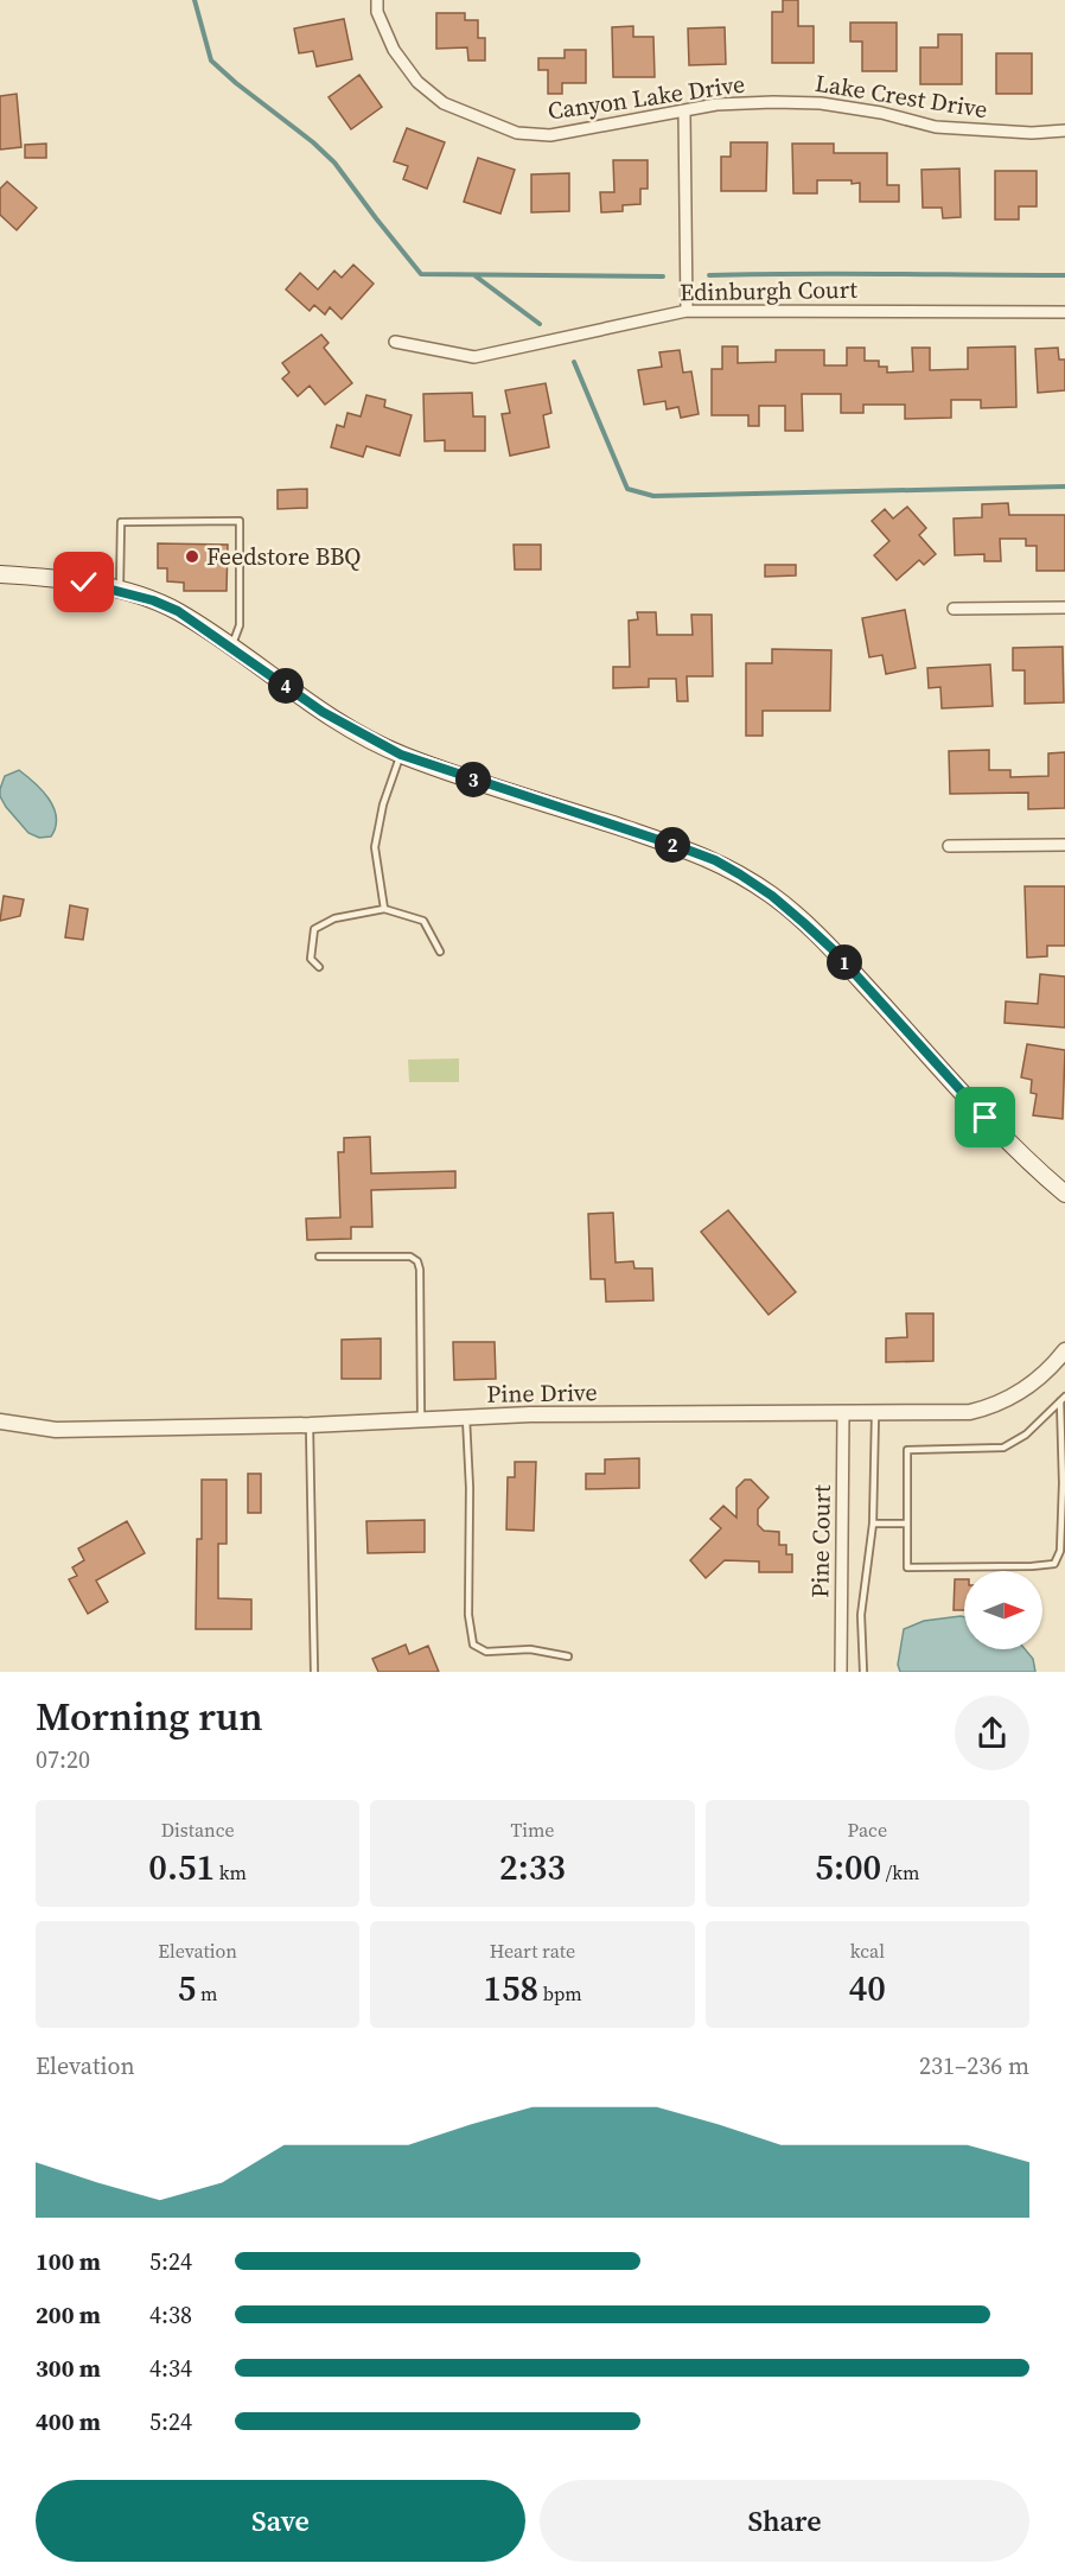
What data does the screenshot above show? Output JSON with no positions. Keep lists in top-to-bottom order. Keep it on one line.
{"streets":{"street":["Lake Crest Drive","Canyon Lake Drive","Edinburgh Court","Pine Drive","Pine Court"]},"crossings":[["Lake Crest Drive","Canyon Lake Drive"],["Pine Drive","Pine Court"]],"places":["Feedstore BBQ"],"north":"right","page":{"pins":["4","3","2","1"],"heading":["Morning run","07:20"],"stats":[["Distance","0.51 km"],["Time","2:33"],["Pace","5:00 /km"],["Elevation","5 m"],["Heart rate","158 bpm"],["kcal","40"]],"chart":["Elevation","231–236 m"],"list":[{"name":"100 m","note":"5:24"},{"name":"200 m","note":"4:38"},{"name":"300 m","note":"4:34"},{"name":"400 m","note":"5:24"}],"buttons":["Save","Share"]}}
